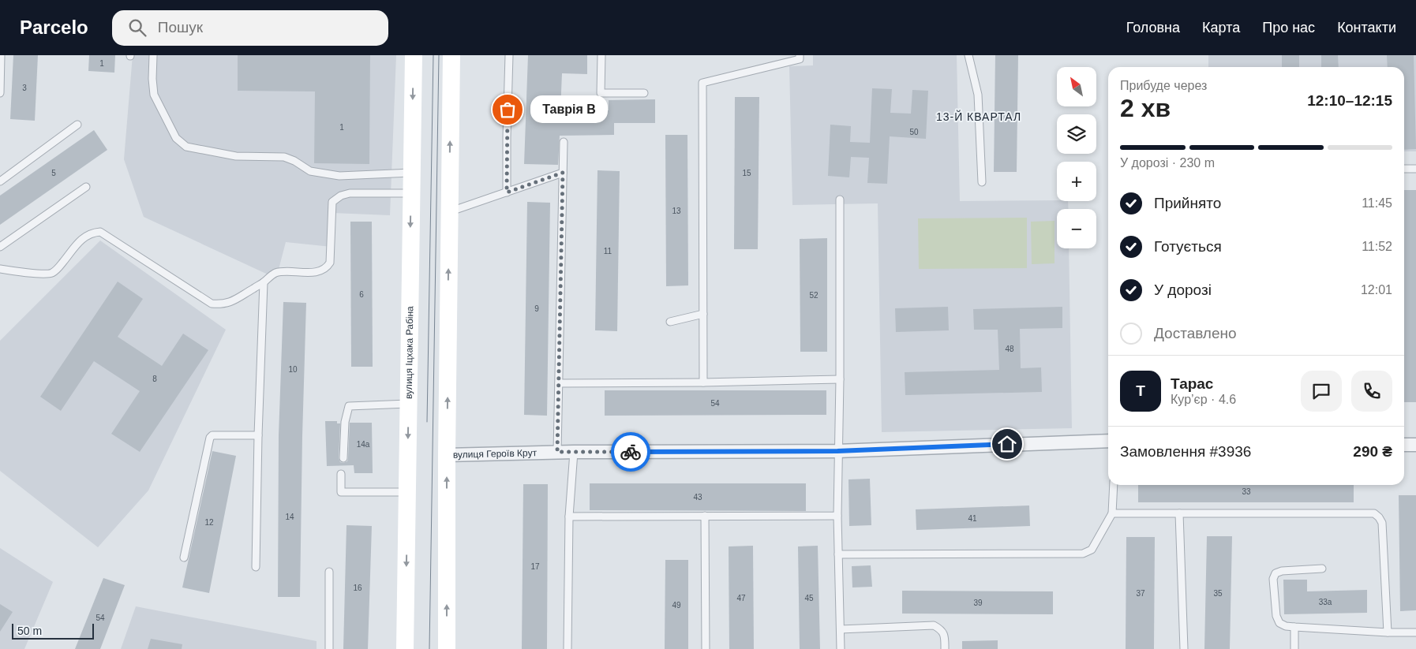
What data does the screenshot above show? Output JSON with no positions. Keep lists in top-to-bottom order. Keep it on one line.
{"streets":{"main road":["вулиця Іцхака Рабіна"],"street":["вулиця Героїв Крут"]},"districts":["13-Й КВАРТАЛ"],"places":["Таврія В"],"house_numbers":["1","3","1","50","5","15","13","11","6","52","9","48","10","8","54","14а","33","43","14","41","12","17","16","37","35","47","45","33а","39","49","54"],"scale_bar":"50 m","north":"top left","page":{"header":"Parcelo","search":"Пошук","nav":["Головна","Карта","Про нас","Контакти"],"map_buttons":["+","−"],"heading":["2 хв","Прибуде через","12:10–12:15"],"panel":["Тарас","Кур’єр · 4.6","Замовлення #3936","290 ₴"],"bubble":"Таврія В","bar":"У дорозі · 230 m","list":[["Прийнято","11:45"],["Готується","11:52"],["У дорозі","12:01"],"Доставлено"],"round":"Т","scale":"50 m"}}
